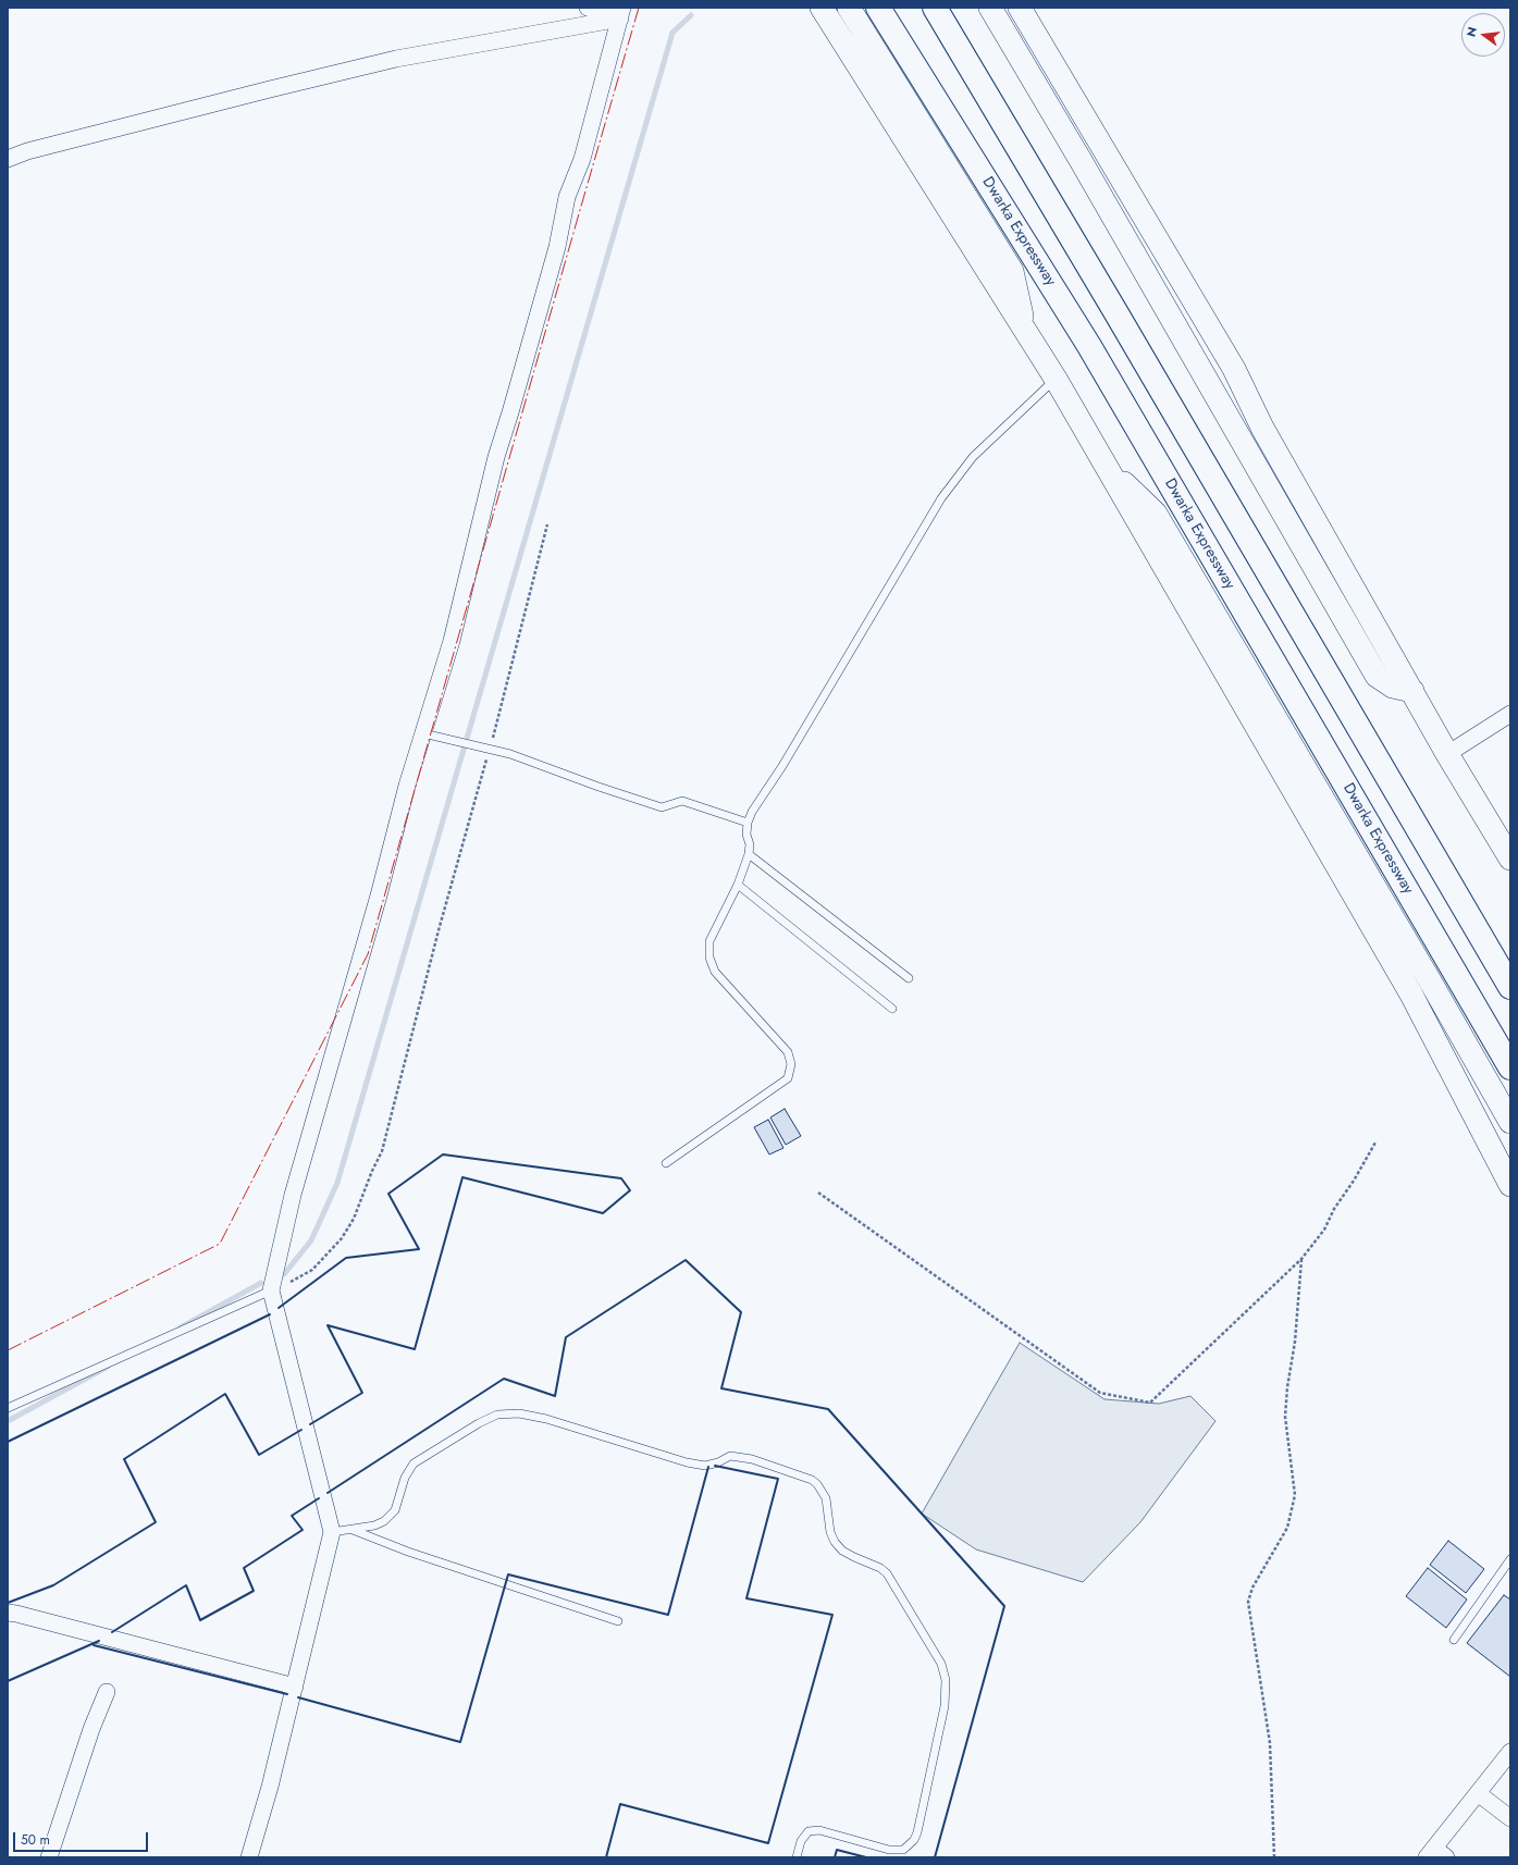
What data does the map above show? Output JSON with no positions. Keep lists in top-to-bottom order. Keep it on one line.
{"streets":{"highway":["Dwarka Expressway"]},"scale_bar":"50 m","north":"left"}
